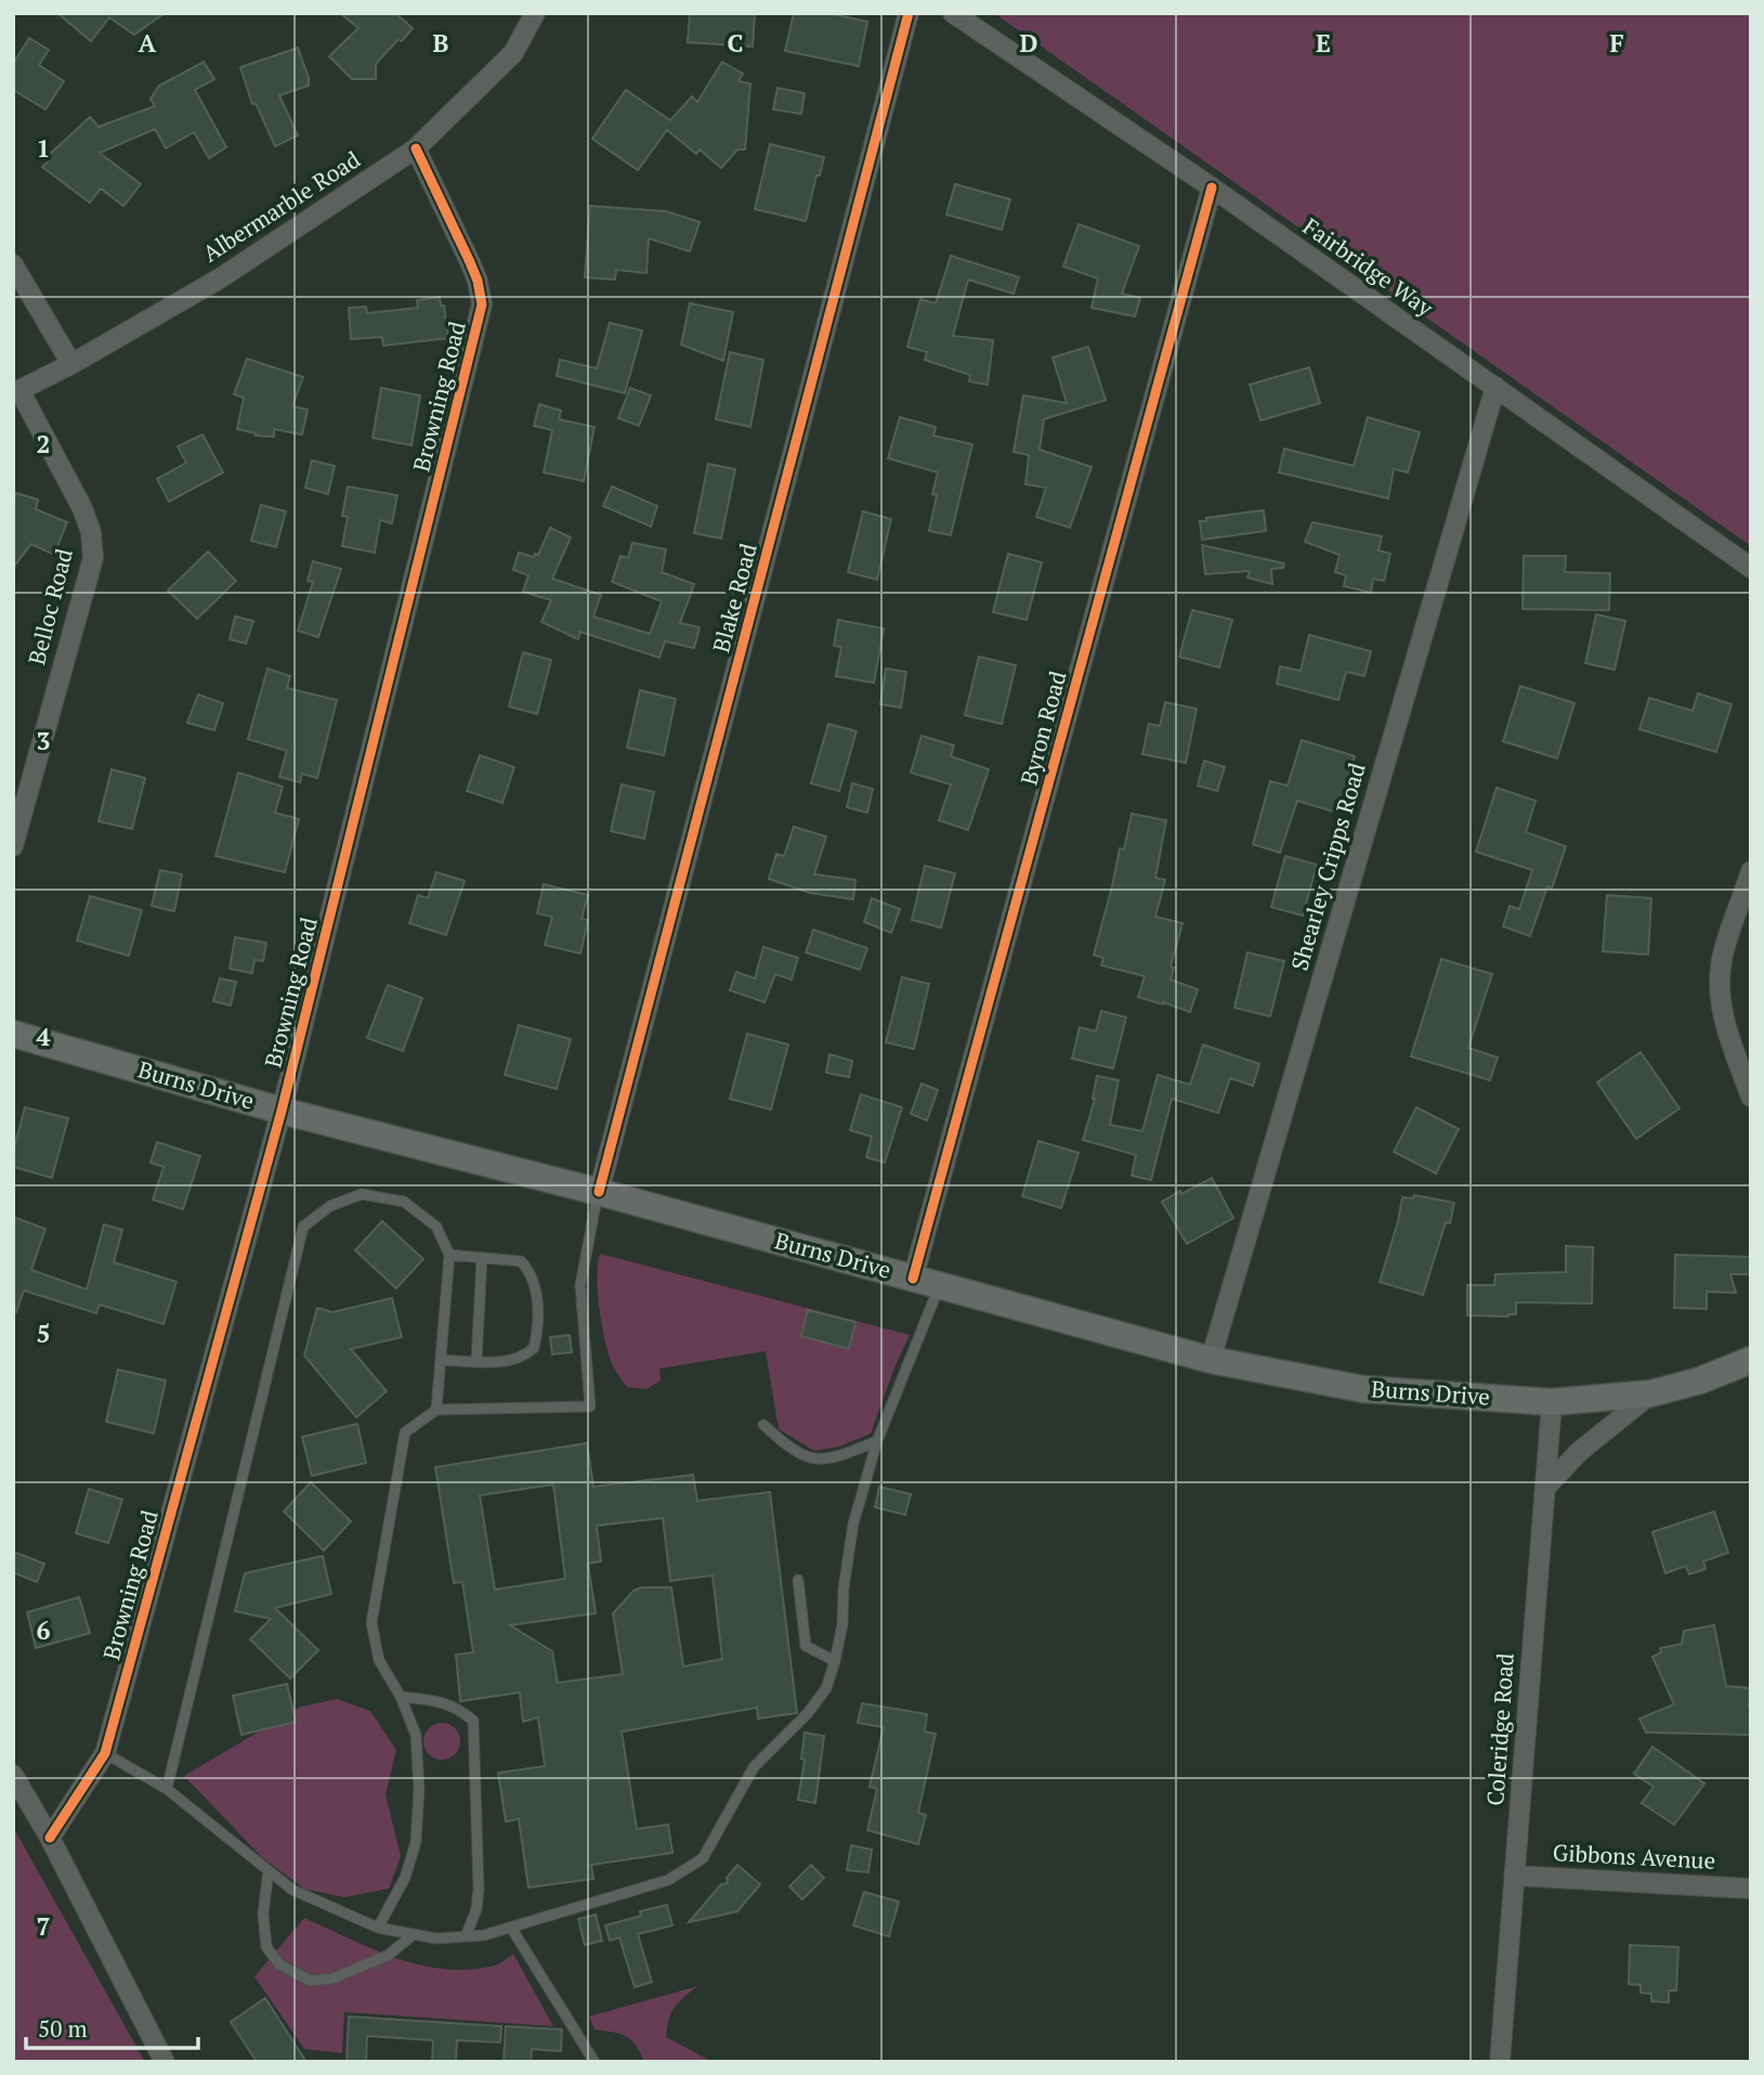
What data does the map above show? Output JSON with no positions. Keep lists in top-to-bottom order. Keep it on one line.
{"streets":{"main road":["Burns Drive"],"street":["Albermarble Road","Fairbridge Way","Browning Road","Blake Road","Belloc Road","Byron Road","Shearley Cripps Road","Coleridge Road","Gibbons Avenue"]},"crossings":[["Albermarble Road","Browning Road"],["Albermarble Road","Belloc Road"],["Fairbridge Way","Byron Road"],["Fairbridge Way","Shearley Cripps Road"],["Browning Road","Burns Drive"],["Blake Road","Burns Drive"],["Byron Road","Burns Drive"],["Shearley Cripps Road","Burns Drive"],["Burns Drive","Coleridge Road"],["Coleridge Road","Gibbons Avenue"]],"scale_bar":"50 m","grid":{"columns":["A","B","C","D","E","F"],"rows":["1","2","3","4","5","6","7"]}}
